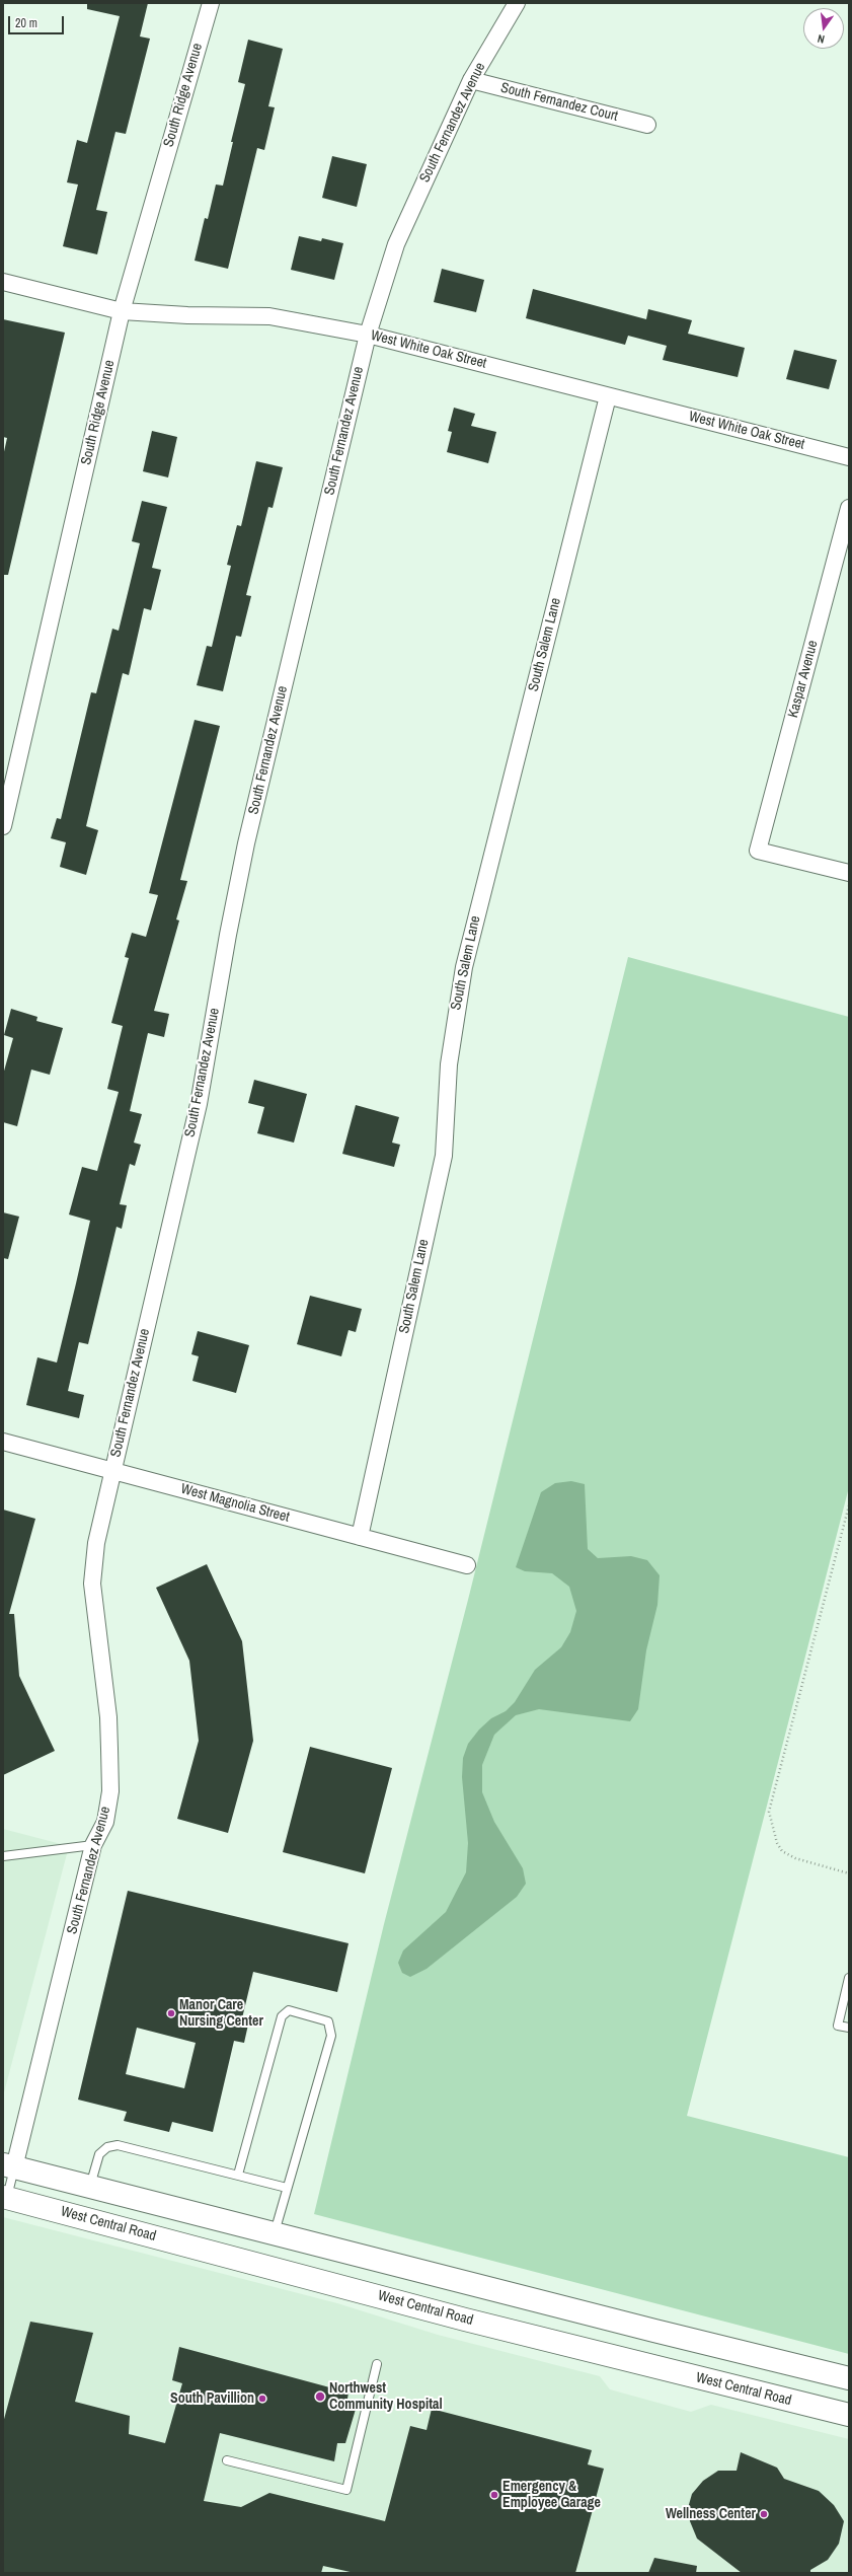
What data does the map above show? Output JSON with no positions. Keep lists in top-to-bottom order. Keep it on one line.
{"streets":{"main road":["West Central Road"],"street":["South Ridge Avenue","South Fernandez Court","South Fernandez Avenue","West White Oak Street","South Salem Lane","Kaspar Avenue","West Magnolia Street"]},"crossings":[["South Ridge Avenue","West White Oak Street"],["South Fernandez Court","South Fernandez Avenue"],["South Fernandez Avenue","West White Oak Street"],["South Fernandez Avenue","West Magnolia Street"],["West White Oak Street","South Salem Lane"],["South Salem Lane","West Magnolia Street"]],"places":["Manor Care Nursing Center","Northwest Community Hospital","South Pavillion","Emergency & Employee Garage","Wellness Center"],"scale_bar":"20 m","north":"bottom"}
